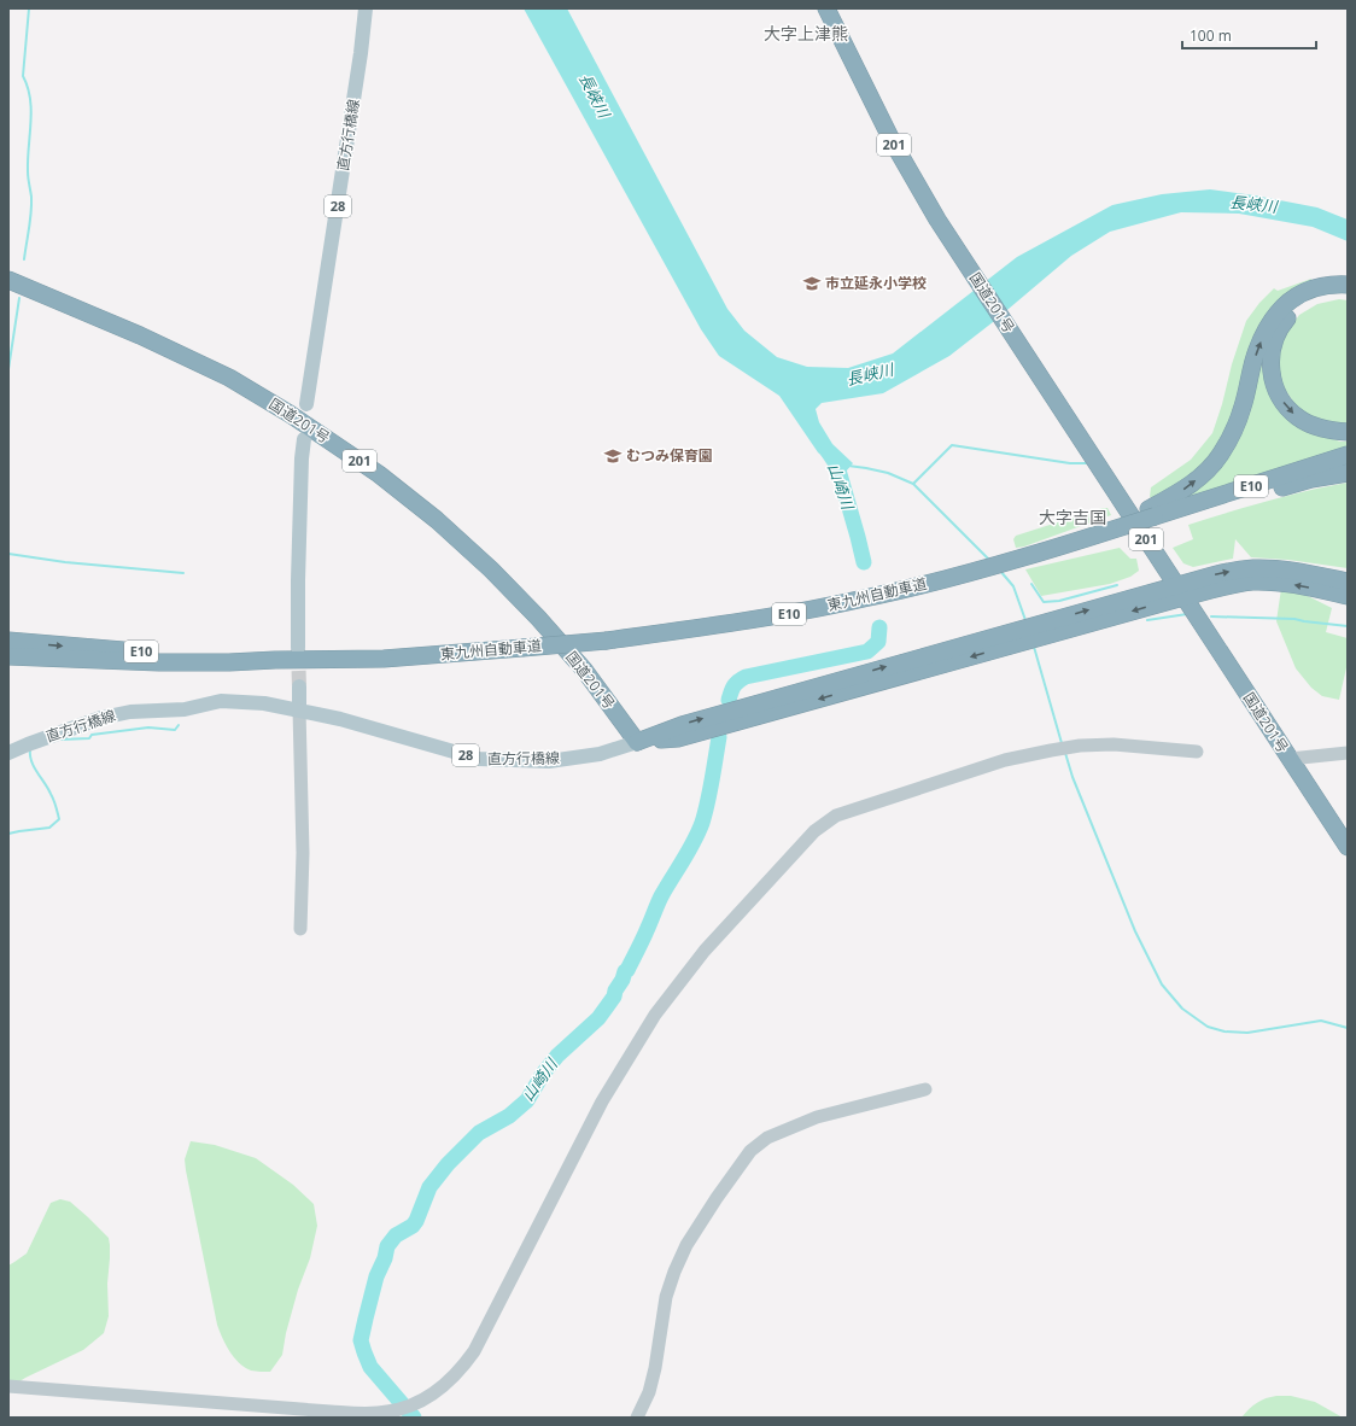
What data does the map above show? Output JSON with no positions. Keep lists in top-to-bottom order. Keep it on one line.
{"streets":{"highway":["201","国道201号","E10","東九州自動車道"],"main road":["直方行橋線","28"]},"crossings":[["直方行橋線","国道201号"],["E10","東九州自動車道"]],"districts":["大字上津熊","大字吉国"],"water":["長峡川","山崎川"],"places":{"school or university":["市立延永小学校","むつみ保育園"]},"scale_bar":"100 m"}
